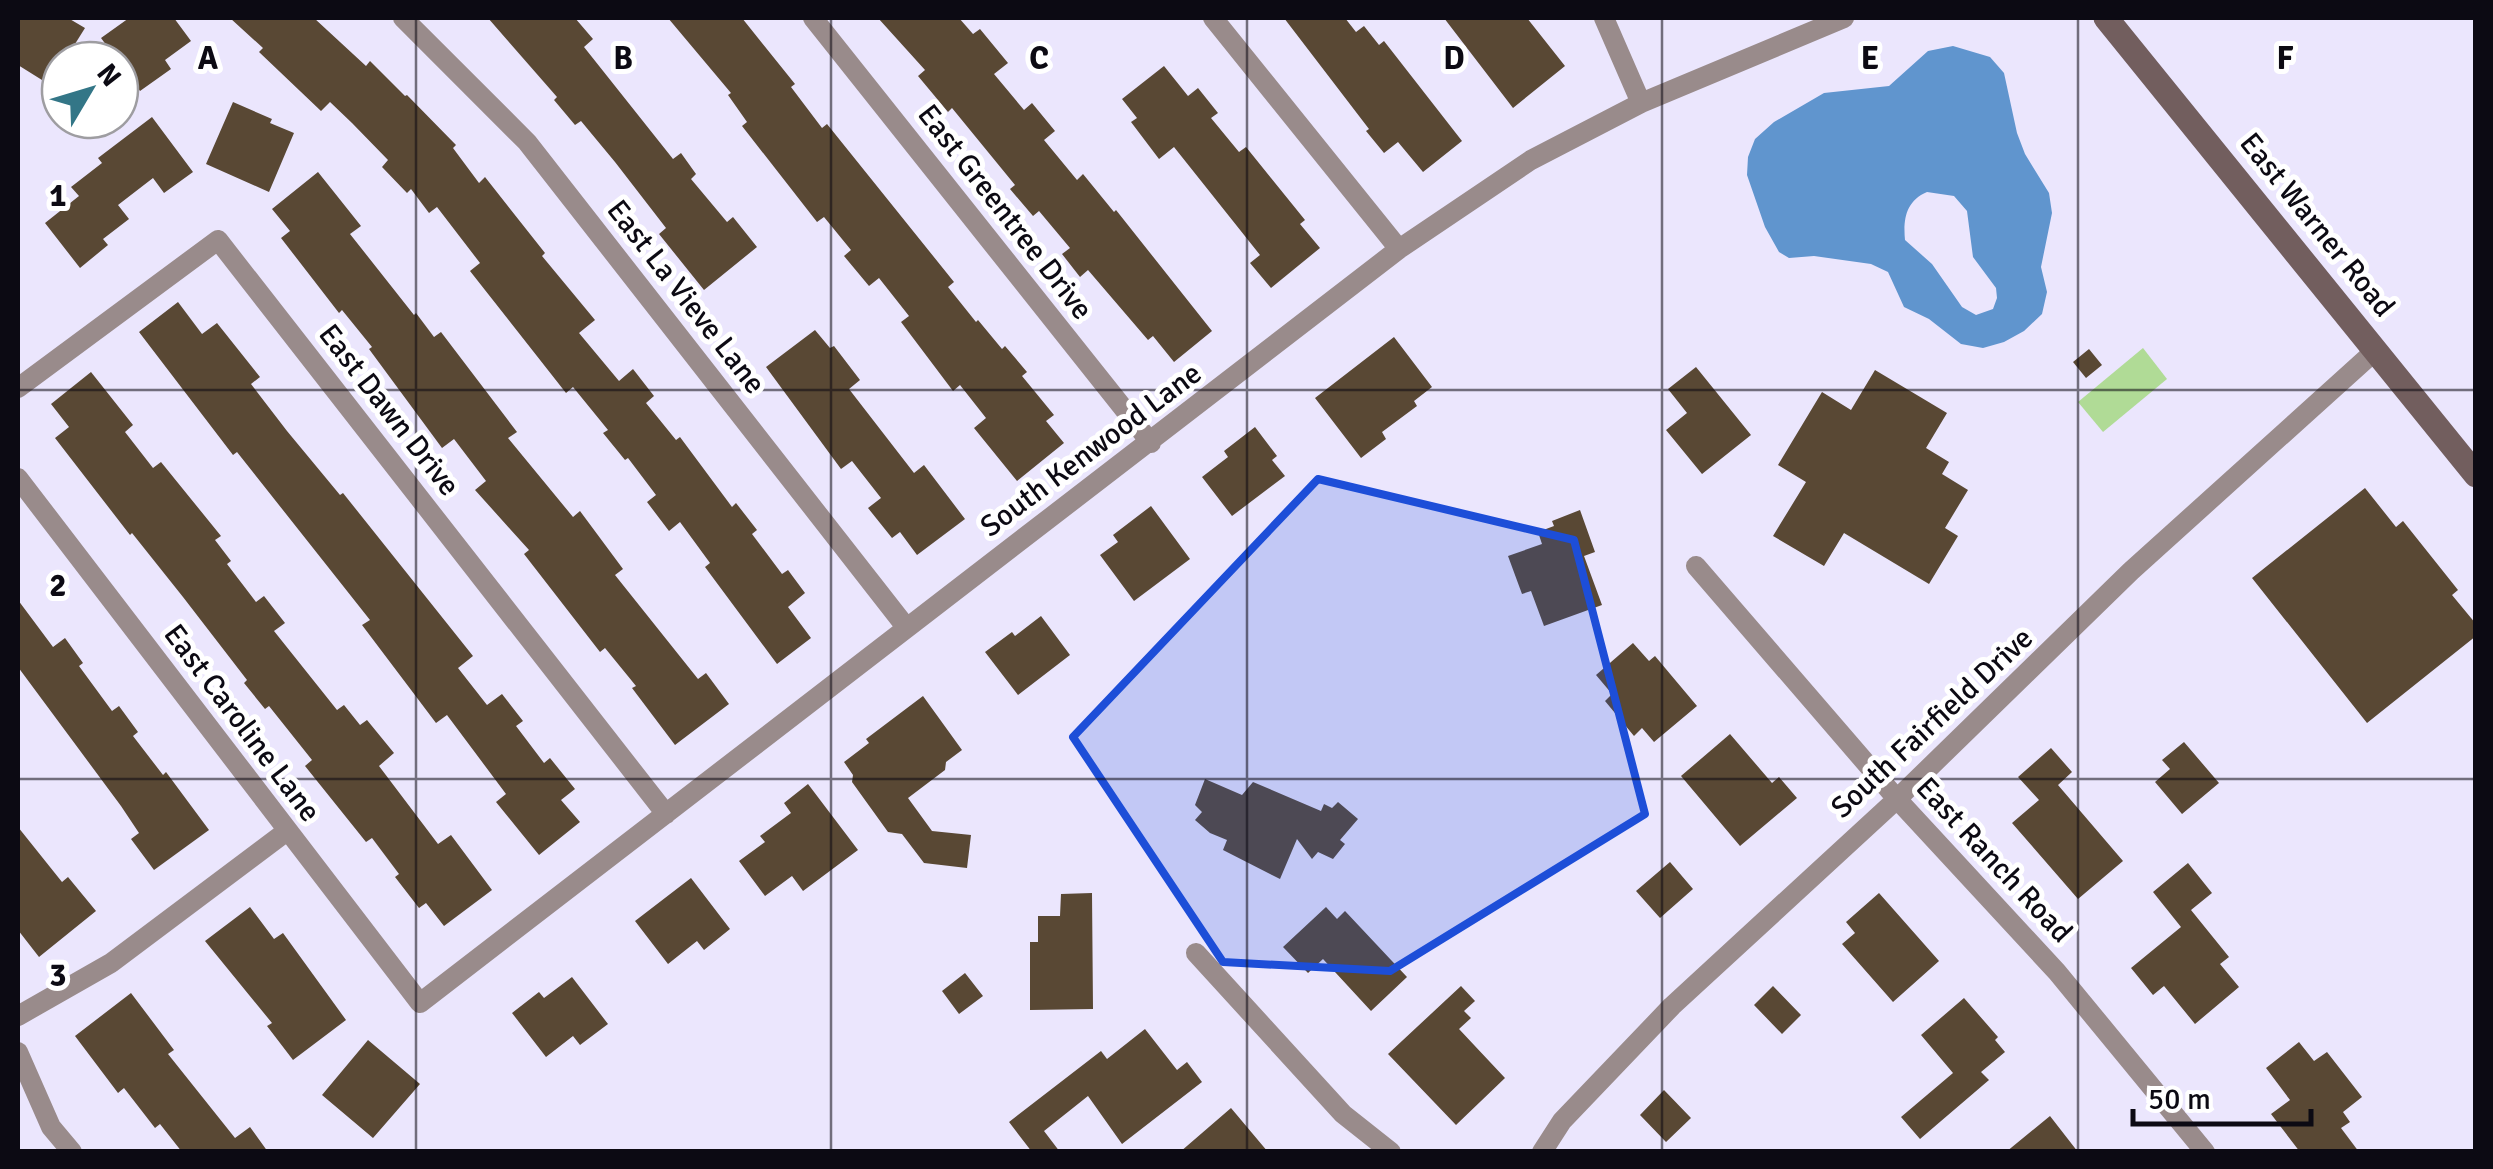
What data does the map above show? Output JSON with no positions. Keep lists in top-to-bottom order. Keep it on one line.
{"streets":{"main road":["East Warner Road"],"street":["East Greentree Drive","East La Vieve Lane","East Dawn Drive","South Kenwood Lane","East Caroline Lane","South Fairfield Drive","East Ranch Road"]},"crossings":[["East Greentree Drive","South Kenwood Lane"],["East Warner Road","South Fairfield Drive"],["East La Vieve Lane","South Kenwood Lane"],["East Dawn Drive","South Kenwood Lane"],["South Kenwood Lane","East Caroline Lane"],["South Fairfield Drive","East Ranch Road"]],"scale_bar":"50 m","north":"top right","grid":{"columns":["A","B","C","D","E","F"],"rows":["1","2","3"]}}
